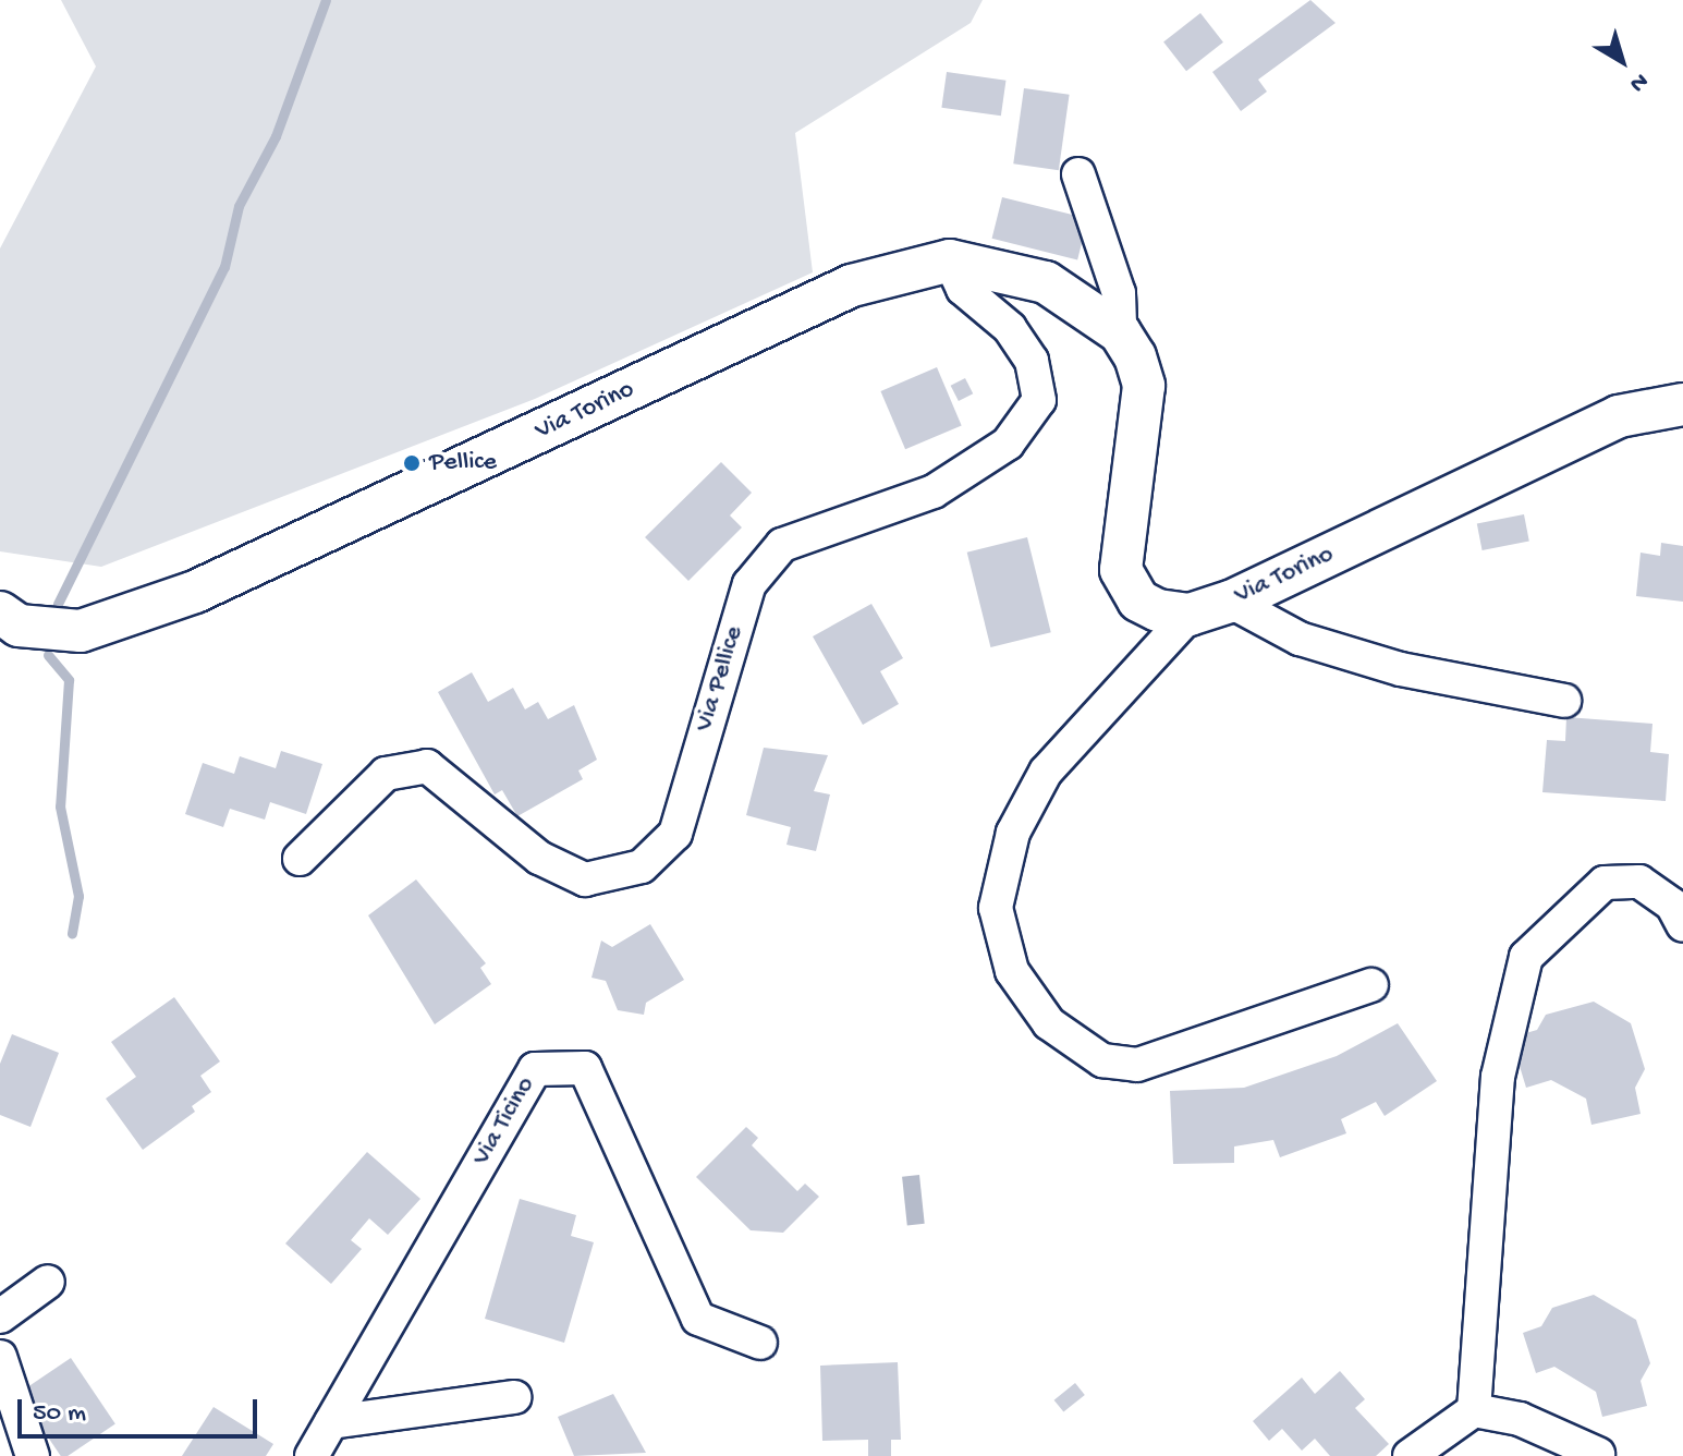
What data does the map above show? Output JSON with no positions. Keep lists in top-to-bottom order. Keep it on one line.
{"streets":{"main road":["Via Torino"],"street":["Via Pellice","Via Ticino"]},"crossings":[["Via Torino","Via Pellice"]],"places":["Pellice"],"scale_bar":"50 m","north":"bottom right"}
